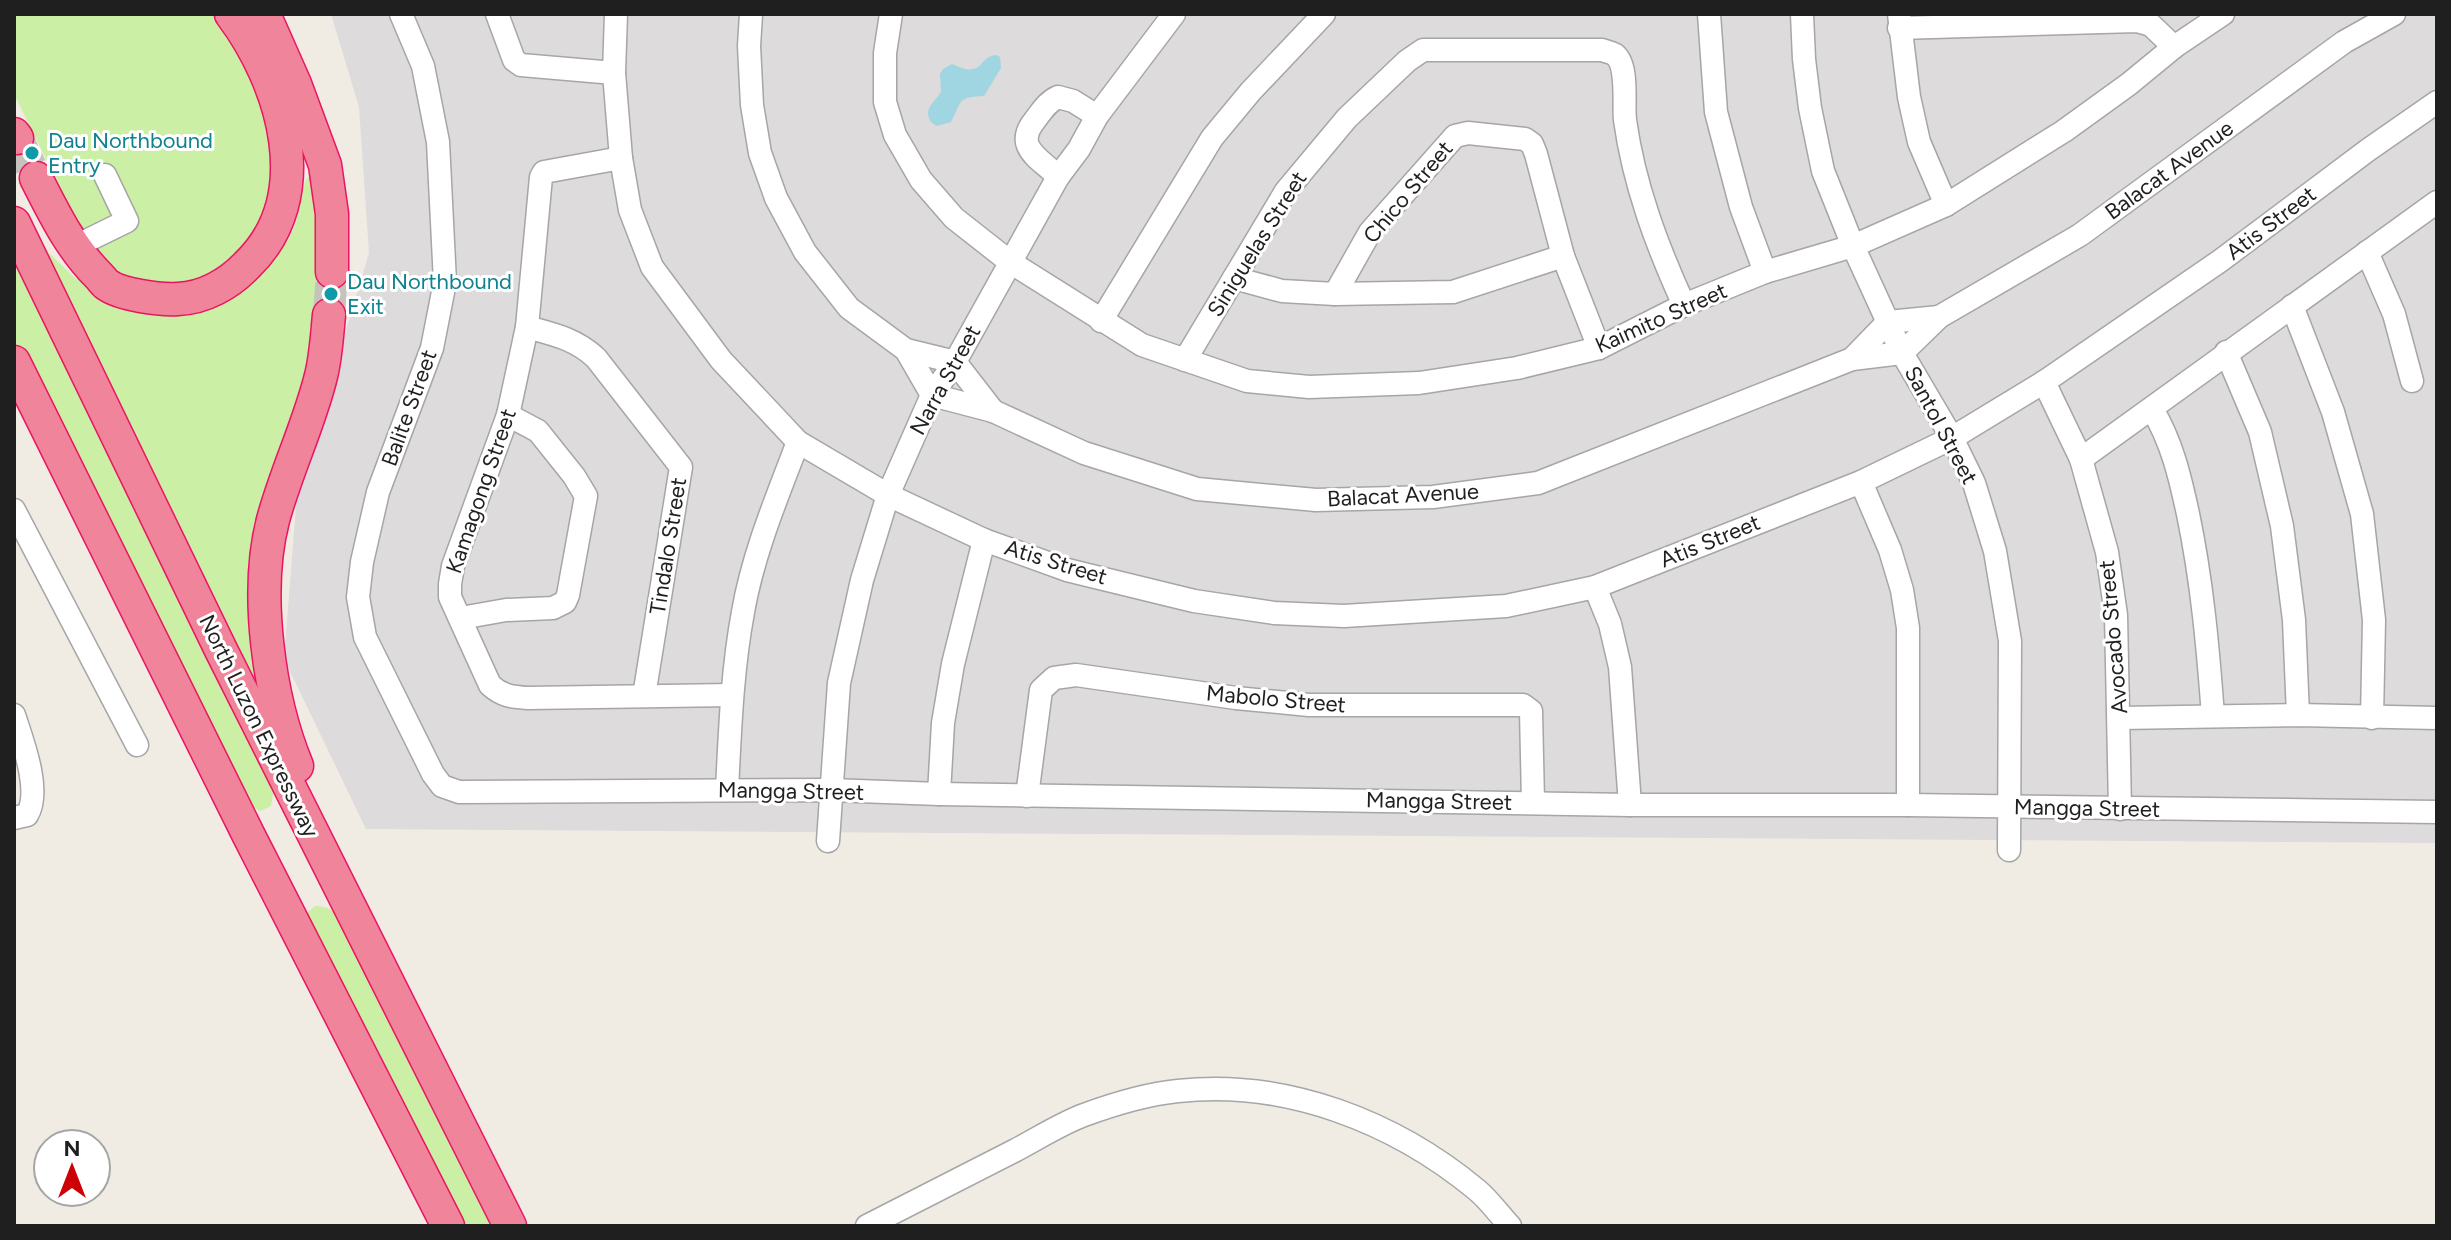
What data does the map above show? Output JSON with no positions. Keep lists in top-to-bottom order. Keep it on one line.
{"streets":{"highway":["North Luzon Expressway"],"street":["Balacat Avenue","Chico Street","Atis Street","Siniguelas Street","Kaimito Street","Narra Street","Balite Street","Santol Street","Kamagong Street","Tindalo Street","Avocado Street","Mabolo Street","Mangga Street"]},"crossings":[["Balacat Avenue","Narra Street"],["Balacat Avenue","Santol Street"],["Chico Street","Kaimito Street"],["Atis Street","Narra Street"],["Atis Street","Santol Street"],["Atis Street","Kamagong Street"],["Atis Street","Avocado Street"],["Siniguelas Street","Kaimito Street"],["Kaimito Street","Narra Street"],["Kaimito Street","Santol Street"],["Narra Street","Mangga Street"],["Balite Street","Mangga Street"],["Santol Street","Mangga Street"],["Kamagong Street","Tindalo Street"],["Avocado Street","Mangga Street"],["Mabolo Street","Mangga Street"]],"places":["Dau Northbound Entry","Dau Northbound Exit"],"north":"top"}
